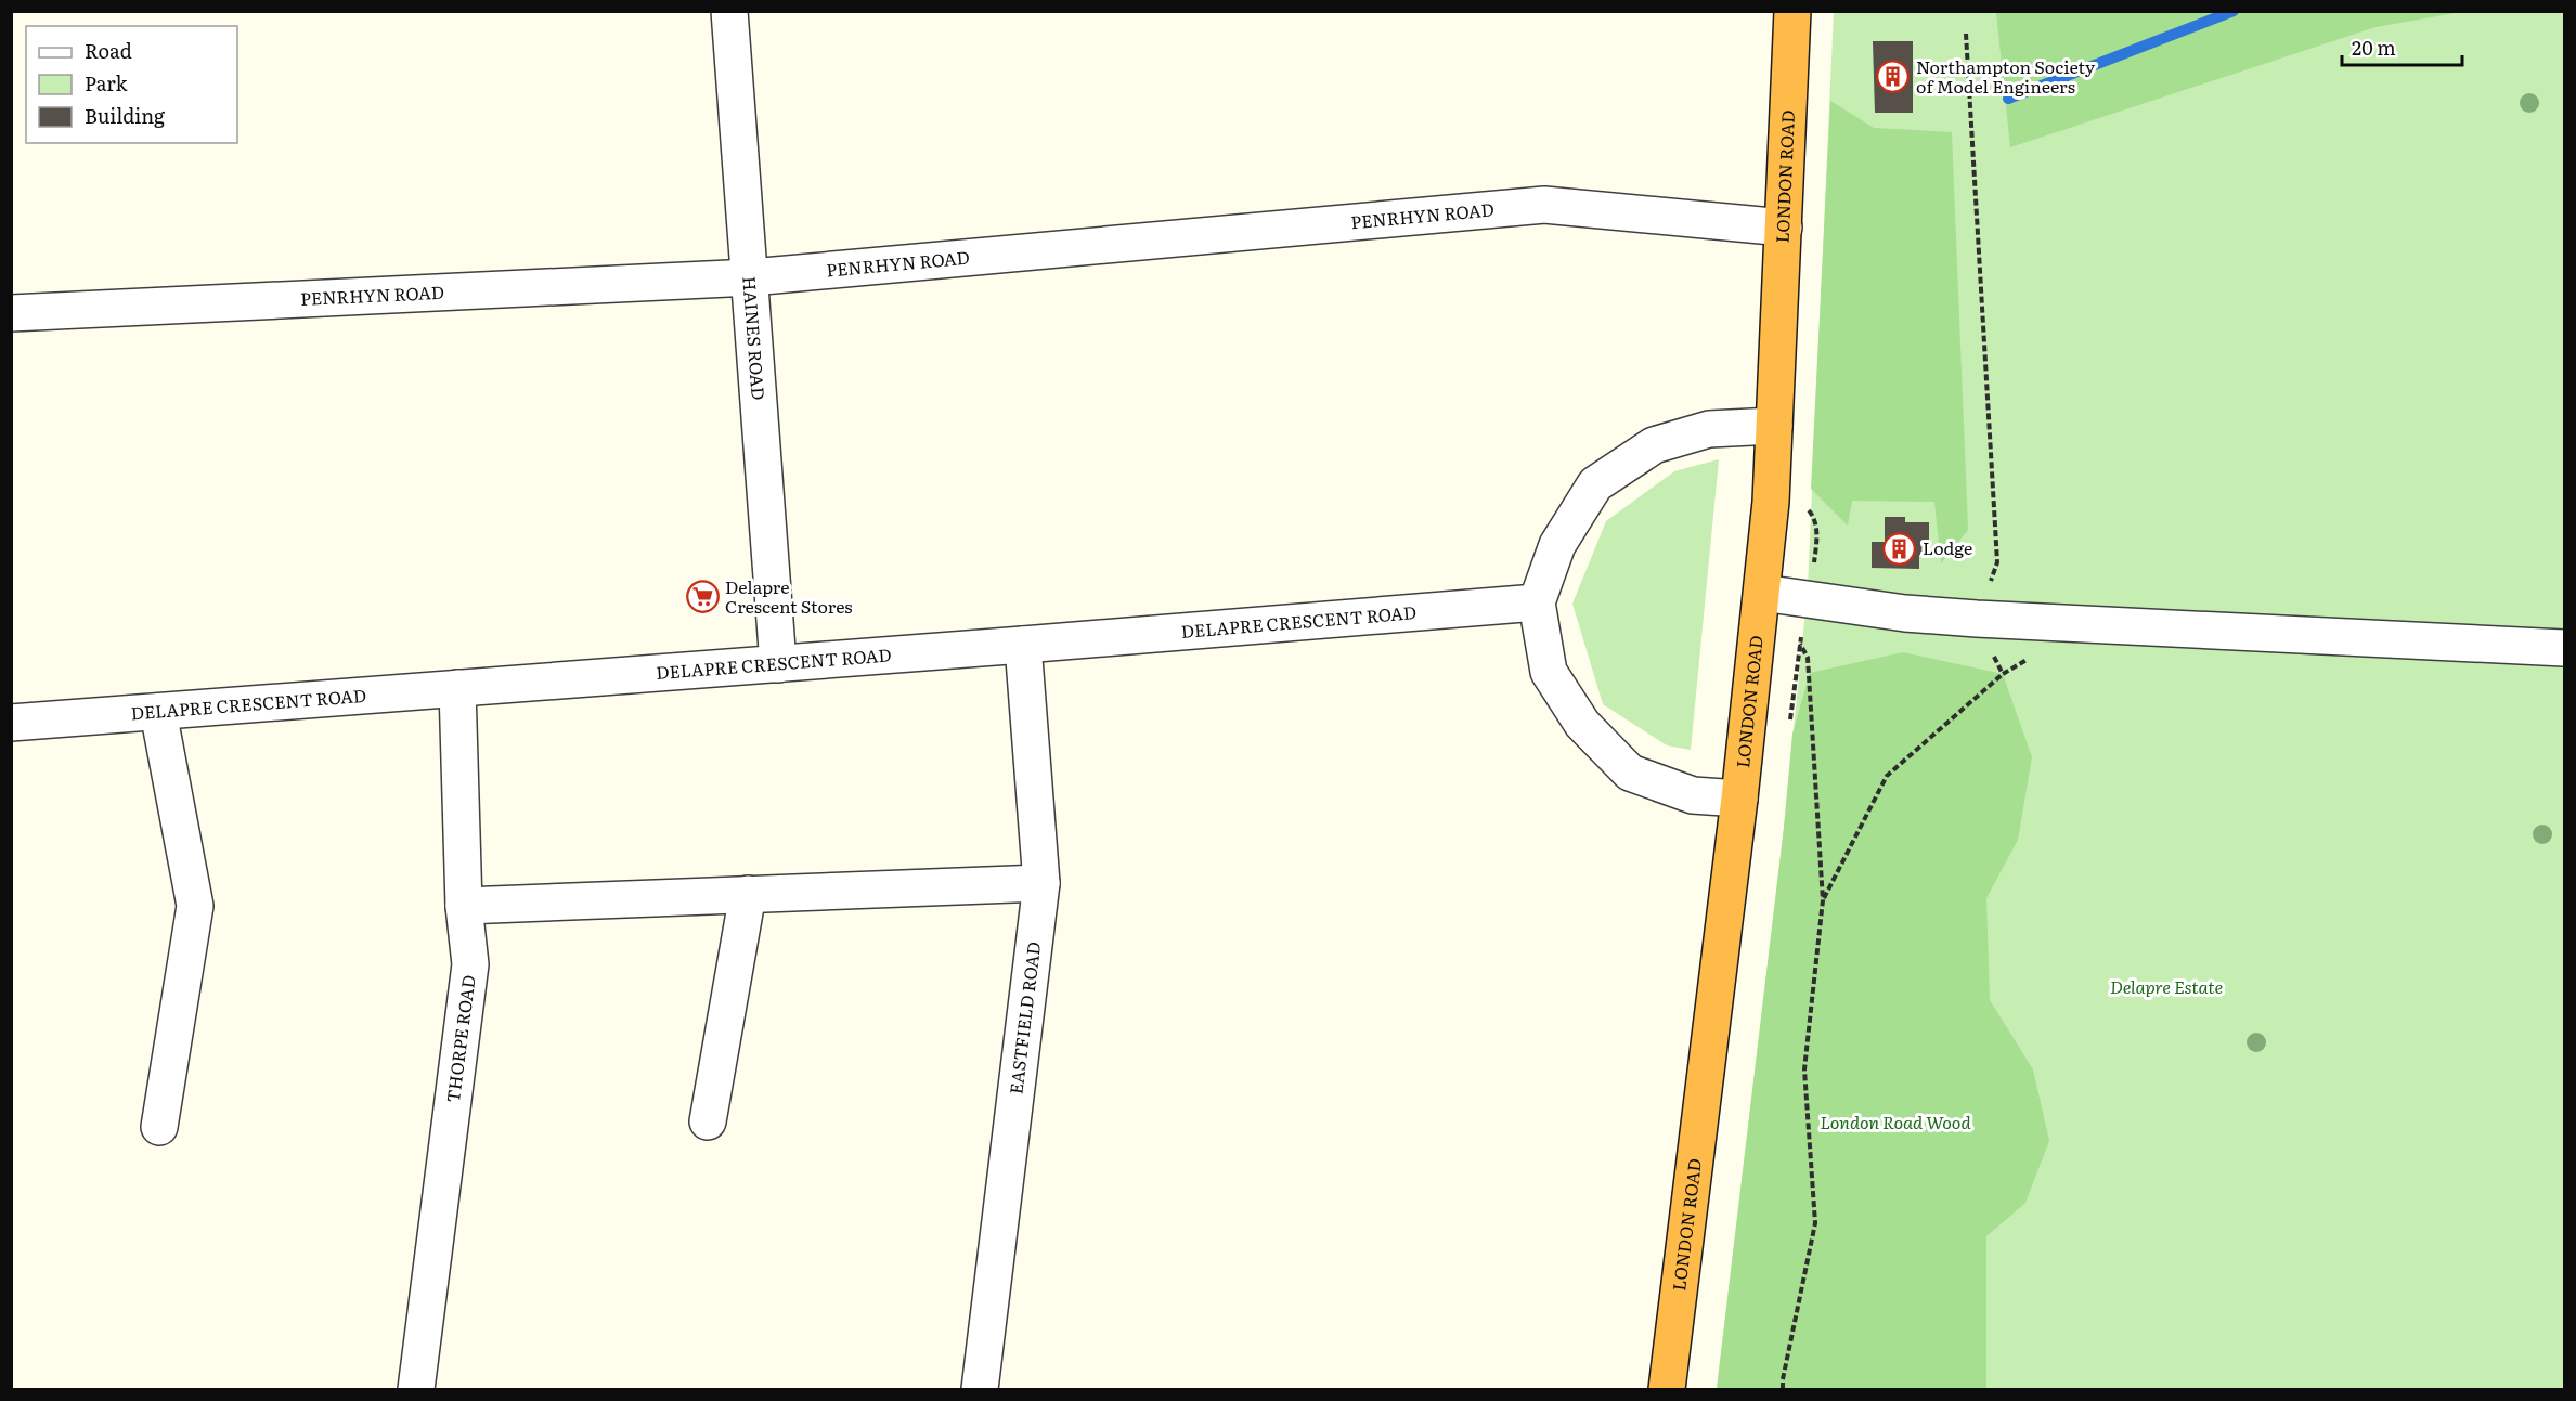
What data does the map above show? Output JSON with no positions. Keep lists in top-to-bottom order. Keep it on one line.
{"streets":{"highway":["LONDON ROAD"],"street":["PENRHYN ROAD","HAINES ROAD","DELAPRE CRESCENT ROAD","EASTFIELD ROAD","THORPE ROAD"]},"crossings":[["LONDON ROAD","PENRHYN ROAD"],["PENRHYN ROAD","HAINES ROAD"],["HAINES ROAD","DELAPRE CRESCENT ROAD"],["DELAPRE CRESCENT ROAD","EASTFIELD ROAD"],["DELAPRE CRESCENT ROAD","THORPE ROAD"]],"parks":["Delapre Estate","London Road Wood"],"places":{"building":["Northampton Society of Model Engineers","Lodge"],"supermarket":["Delapre Crescent Stores"]},"legend":["Road","Park","Building"],"scale_bar":"20 m"}
